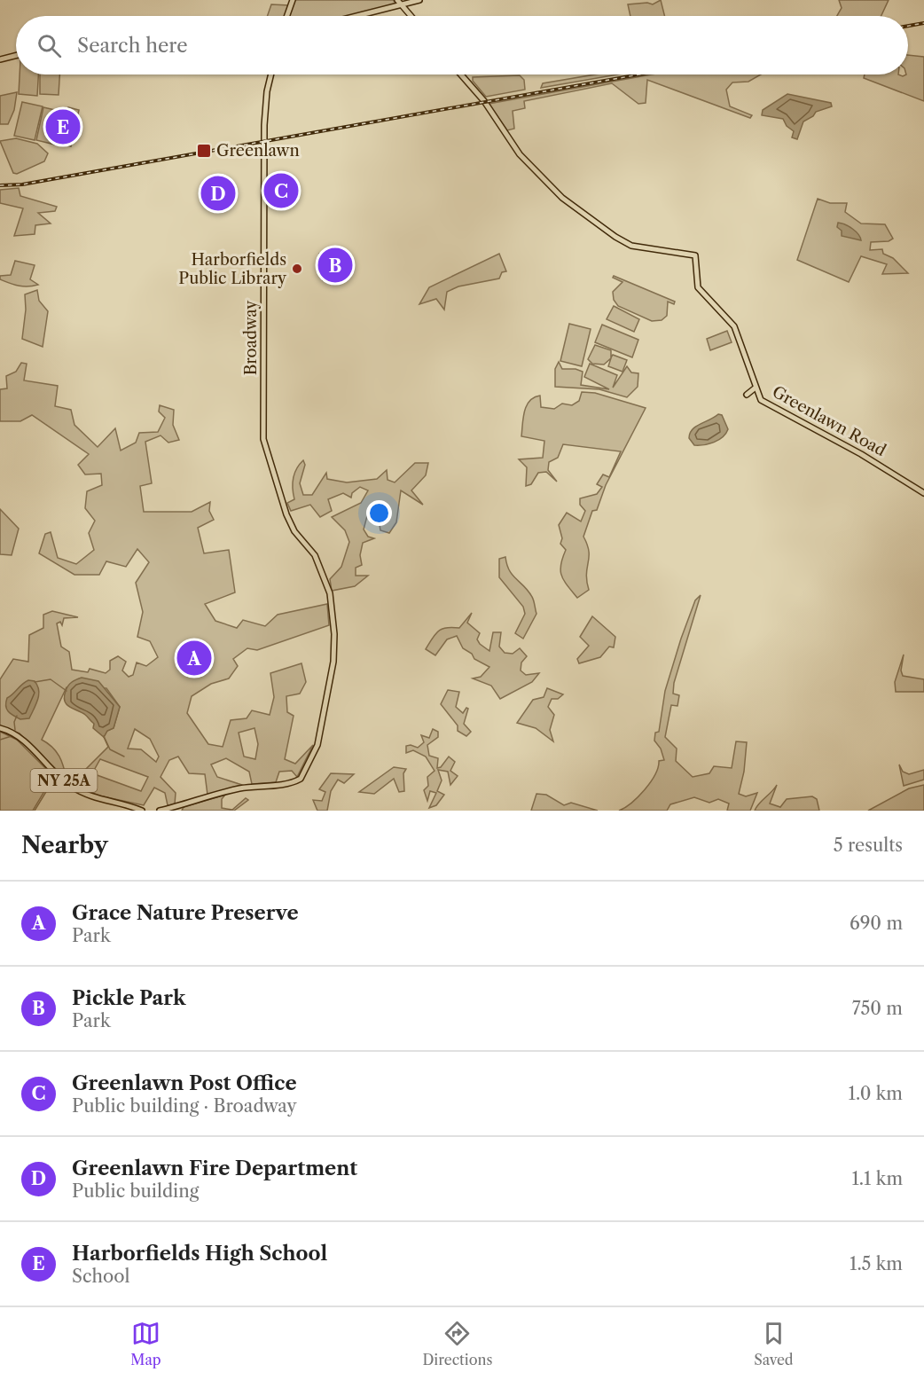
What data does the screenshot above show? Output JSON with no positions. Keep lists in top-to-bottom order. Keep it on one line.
{"streets":{"main road":["Broadway","Greenlawn Road","NY 25A"]},"places":{"transit":["Greenlawn"],"other":["Harborfields Public Library"]},"page":{"search":"Search here","pins":["E","C","D","B","A"],"heading":["Nearby","5 results"],"list":[{"mark":"A","name":"Grace Nature Preserve","note":"Park","value":"690 m"},{"mark":"B","name":"Pickle Park","note":"Park","value":"750 m"},{"mark":"C","name":"Greenlawn Post Office","note":"Public building · Broadway","value":"1.0 km"},{"mark":"D","name":"Greenlawn Fire Department","note":"Public building","value":"1.1 km"},{"mark":"E","name":"Harborfields High School","note":"School","value":"1.5 km"}],"nav":["Map","Directions","Saved"]}}
